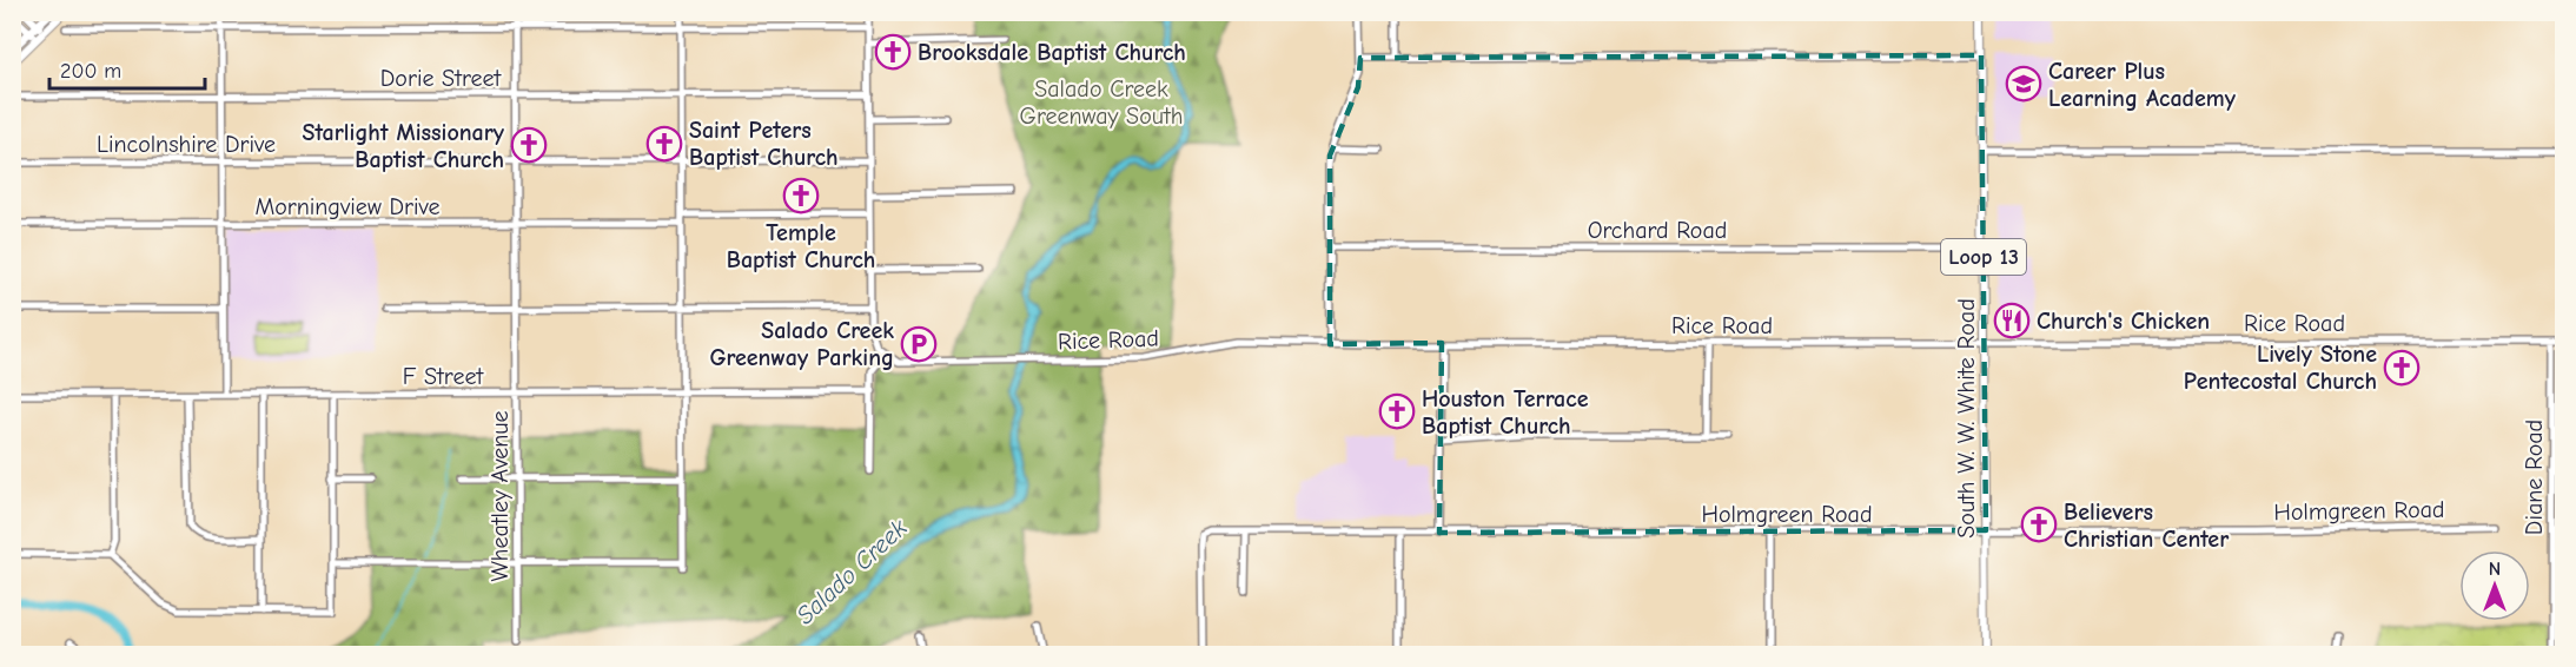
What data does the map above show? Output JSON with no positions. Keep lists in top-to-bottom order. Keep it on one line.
{"streets":{"main road":["Loop 13","South W. W. White Road"],"street":["Dorie Street","Lincolnshire Drive","Morningview Drive","Orchard Road","Rice Road","F Street","Diane Road","Wheatley Avenue","Holmgreen Road"]},"crossings":[["Dorie Street","Wheatley Avenue"],["Lincolnshire Drive","Wheatley Avenue"],["Morningview Drive","Wheatley Avenue"],["Orchard Road","South W. W. White Road"],["Rice Road","South W. W. White Road"],["Rice Road","Diane Road"],["F Street","Wheatley Avenue"],["South W. W. White Road","Holmgreen Road"]],"water":["Salado Creek"],"parks":["Salado Creek Greenway South"],"places":{"church":["Brooksdale Baptist Church","Saint Peters Baptist Church","Starlight Missionary Baptist Church","Temple Baptist Church","Lively Stone Pentecostal Church","Houston Terrace Baptist Church","Believers Christian Center"],"school or university":["Career Plus Learning Academy"],"restaurant":["Church's Chicken"],"parking":["Salado Creek Greenway Parking"]},"scale_bar":"200 m","north":"top"}
